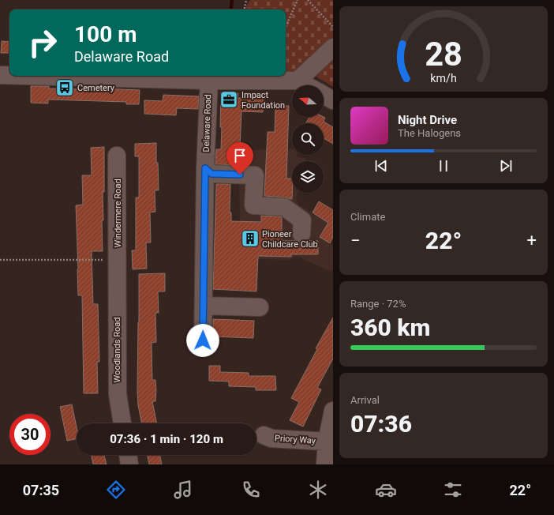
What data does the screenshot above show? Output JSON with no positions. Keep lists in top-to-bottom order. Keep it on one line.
{"streets":{"street":["Delaware Road","Windermere Road","Woodlands Road","Priory Way"]},"crossings":[["Windermere Road","Woodlands Road"]],"places":{"bus stop":["Cemetery"],"office":["Impact Foundation"],"building":["Pioneer Childcare Club"]},"north":"left","page":{"turn":["100 m","Delaware Road"],"song":["Night Drive","The Halogens"],"tile":["Climate",["Range · 72%","360 km"],["Arrival","07:36"]],"heat":["−","22°","+"],"limit":"30","trip":"07:36 · 1 min · 120 m","tabs":["07:35","22°"],"gauge":["28","km/h"]}}
